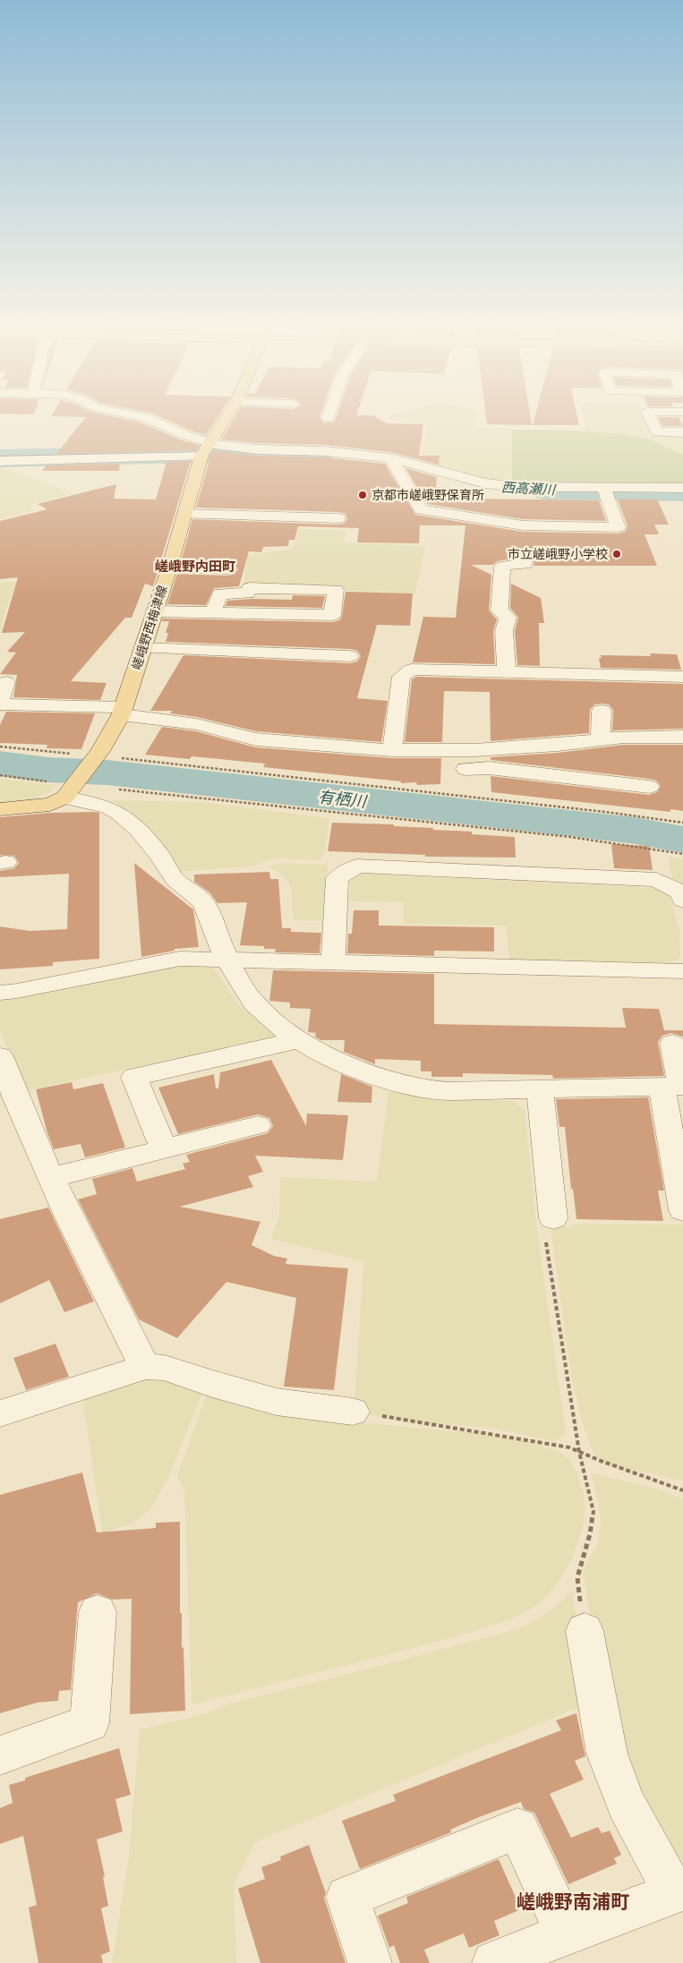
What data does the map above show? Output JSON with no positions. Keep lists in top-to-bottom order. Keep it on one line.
{"streets":{"main road":["嵯峨野西梅津線"]},"districts":["嵯峨野内田町","嵯峨野南浦町"],"water":["西高瀬川","有栖川"],"places":["京都市嵯峨野保育所","市立嵯峨野小学校"]}
